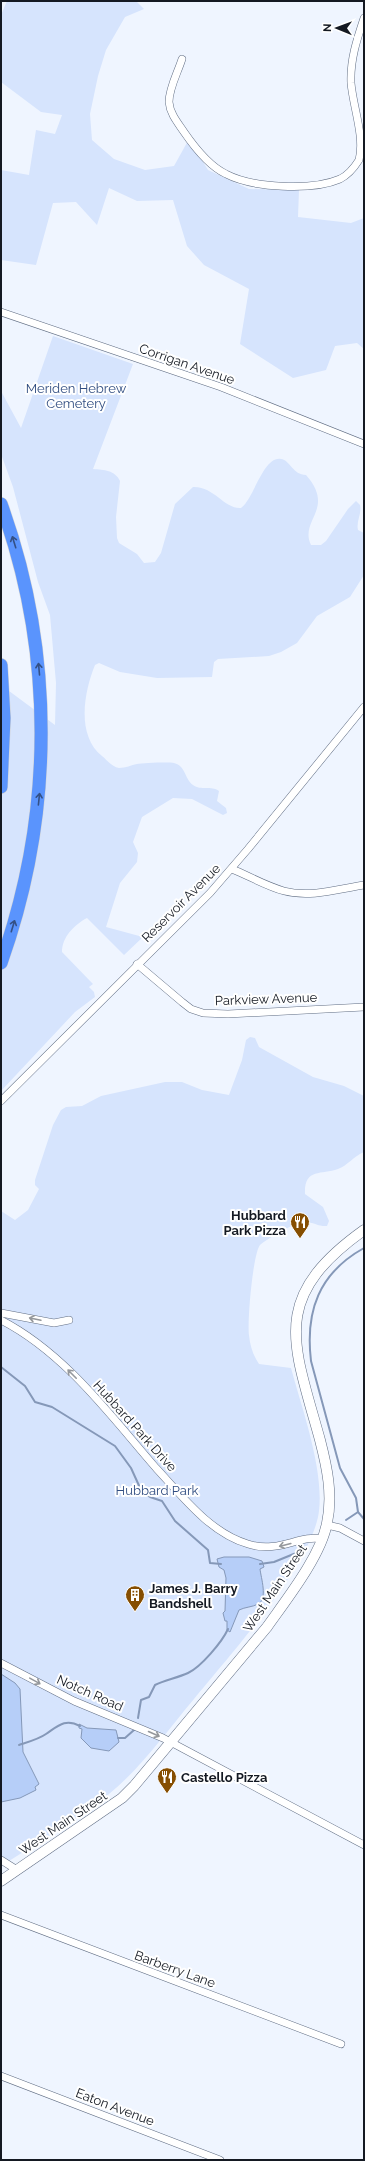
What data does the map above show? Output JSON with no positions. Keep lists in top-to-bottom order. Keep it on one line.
{"streets":{"main road":["West Main Street"],"street":["Corrigan Avenue","Reservoir Avenue","Parkview Avenue","Hubbard Park Drive","Notch Road","Barberry Lane","Eaton Avenue"]},"crossings":[["Reservoir Avenue","Parkview Avenue"],["Hubbard Park Drive","West Main Street"],["West Main Street","Notch Road"]],"one_way":["Hubbard Park Drive","Notch Road"],"parks":["Meriden Hebrew Cemetery","Hubbard Park"],"places":{"restaurant":["Hubbard Park Pizza","Castello Pizza"],"building":["James J. Barry Bandshell"]},"north":"left"}
